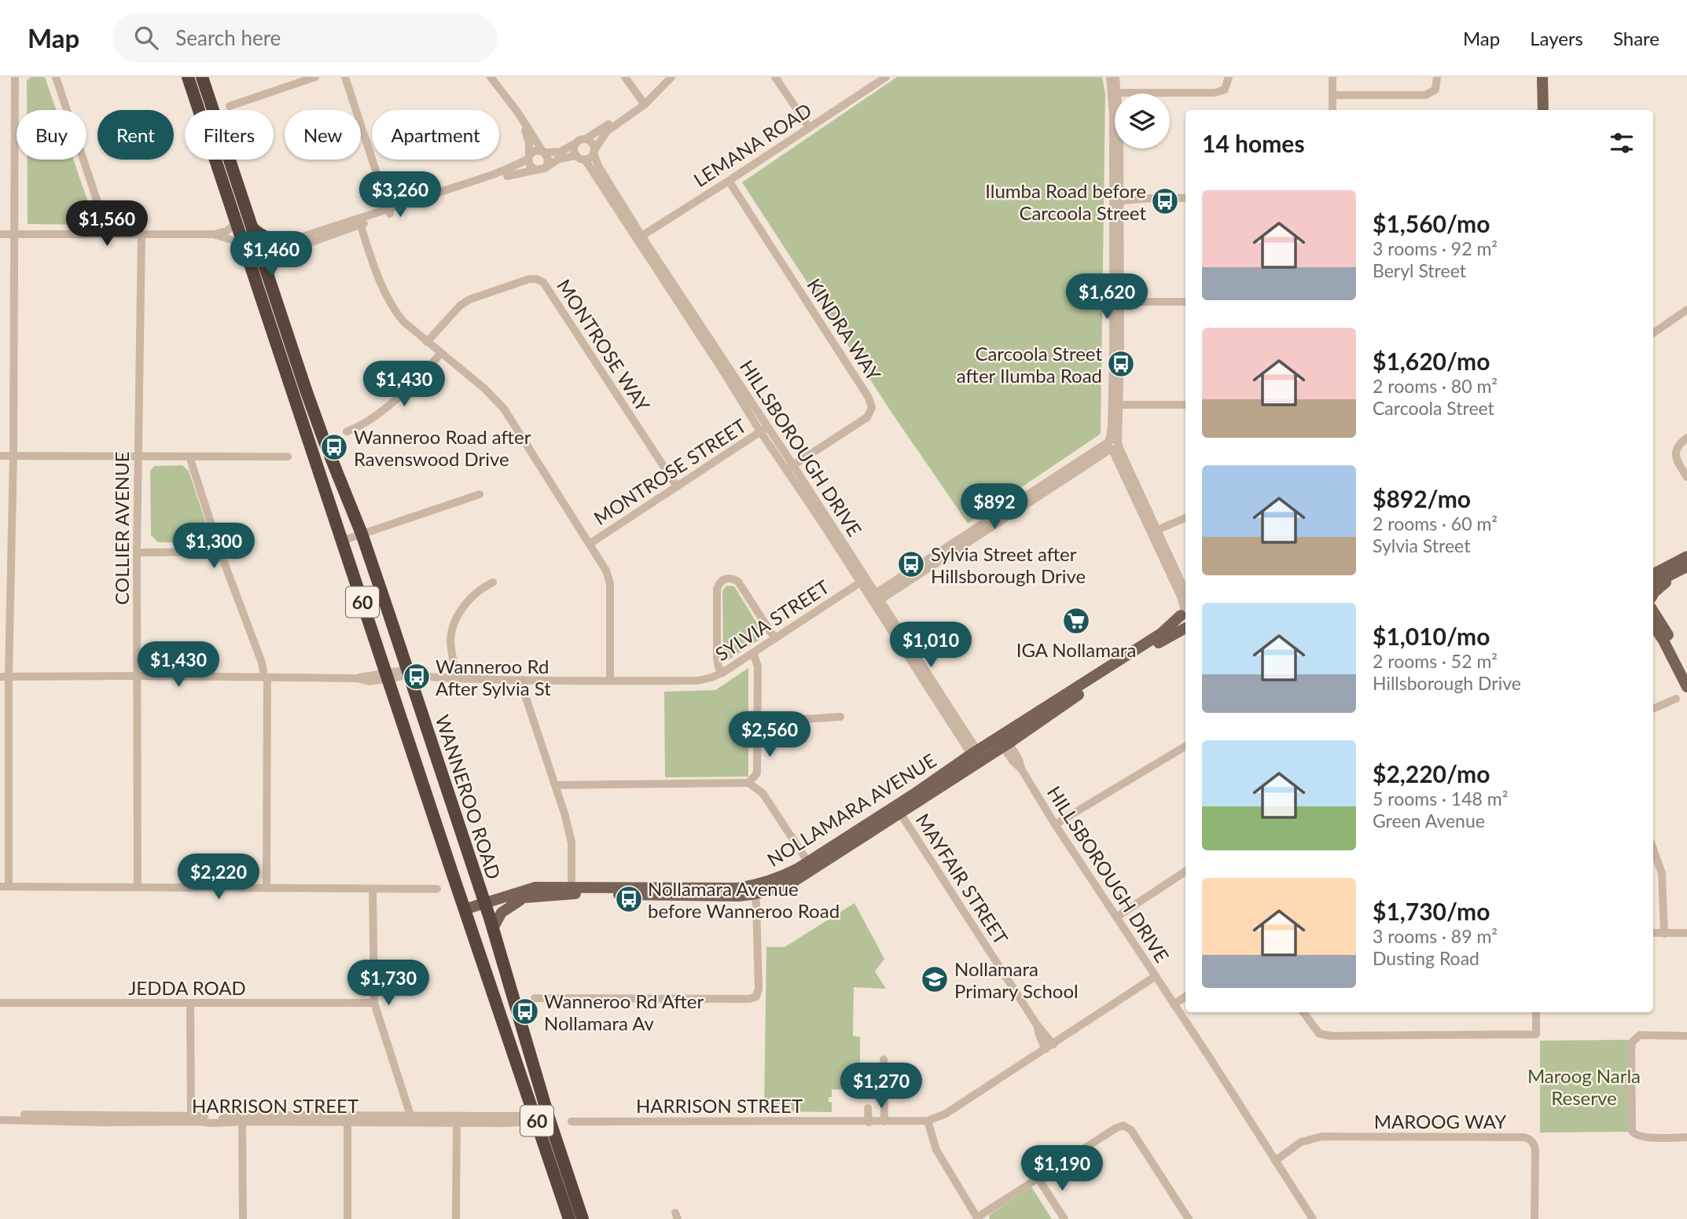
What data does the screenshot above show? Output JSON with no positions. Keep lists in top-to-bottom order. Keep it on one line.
{"streets":{"highway":["60","WANNEROO ROAD"],"main road":["NOLLAMARA AVENUE"],"street":["LEMANA ROAD","KINDRA WAY","MONTROSE WAY","HILLSBOROUGH DRIVE","MONTROSE STREET","COLLIER AVENUE","SYLVIA STREET","MAYFAIR STREET","JEDDA ROAD","HARRISON STREET","MAROOG WAY"]},"crossings":[["LEMANA ROAD","KINDRA WAY"],["LEMANA ROAD","HILLSBOROUGH DRIVE"],["KINDRA WAY","HILLSBOROUGH DRIVE"],["MONTROSE WAY","MONTROSE STREET"],["HILLSBOROUGH DRIVE","MONTROSE STREET"],["HILLSBOROUGH DRIVE","SYLVIA STREET"],["HILLSBOROUGH DRIVE","NOLLAMARA AVENUE"],["HILLSBOROUGH DRIVE","HARRISON STREET"],["HILLSBOROUGH DRIVE","MAROOG WAY"],["WANNEROO ROAD","NOLLAMARA AVENUE"],["WANNEROO ROAD","HARRISON STREET"],["NOLLAMARA AVENUE","MAYFAIR STREET"],["MAYFAIR STREET","HARRISON STREET"]],"parks":["Maroog Narla Reserve"],"places":{"bus stop":["Ilumba Road before Carcoola Street","Carcoola Street after Ilumba Road","Wanneroo Road after Ravenswood Drive","Sylvia Street after Hillsborough Drive","Wanneroo Rd After Sylvia St","Nollamara Avenue before Wanneroo Road","Wanneroo Rd After Nollamara Av"],"supermarket":["IGA Nollamara"],"school or university":["Nollamara Primary School"]},"page":{"header":"Map","search":"Search here","nav":["Map","Layers","Share"],"chip":["Buy","Rent","Filters","New","Apartment"],"heading":"14 homes","price":["$3,260","$1,560","$1,460","$1,620","$1,430","$892","$1,300","$1,010","$1,430","$2,560","$2,220","$1,730","$1,270","$1,190"],"list":[{"name":"$1,560/mo","note":"3 rooms · 92 m² · Beryl Street"},{"name":"$1,620/mo","note":"2 rooms · 80 m² · Carcoola Street"},{"name":"$892/mo","note":"2 rooms · 60 m² · Sylvia Street"},{"name":"$1,010/mo","note":"2 rooms · 52 m² · Hillsborough Drive"},{"name":"$2,220/mo","note":"5 rooms · 148 m² · Green Avenue"},{"name":"$1,730/mo","note":"3 rooms · 89 m² · Dusting Road"}]}}
